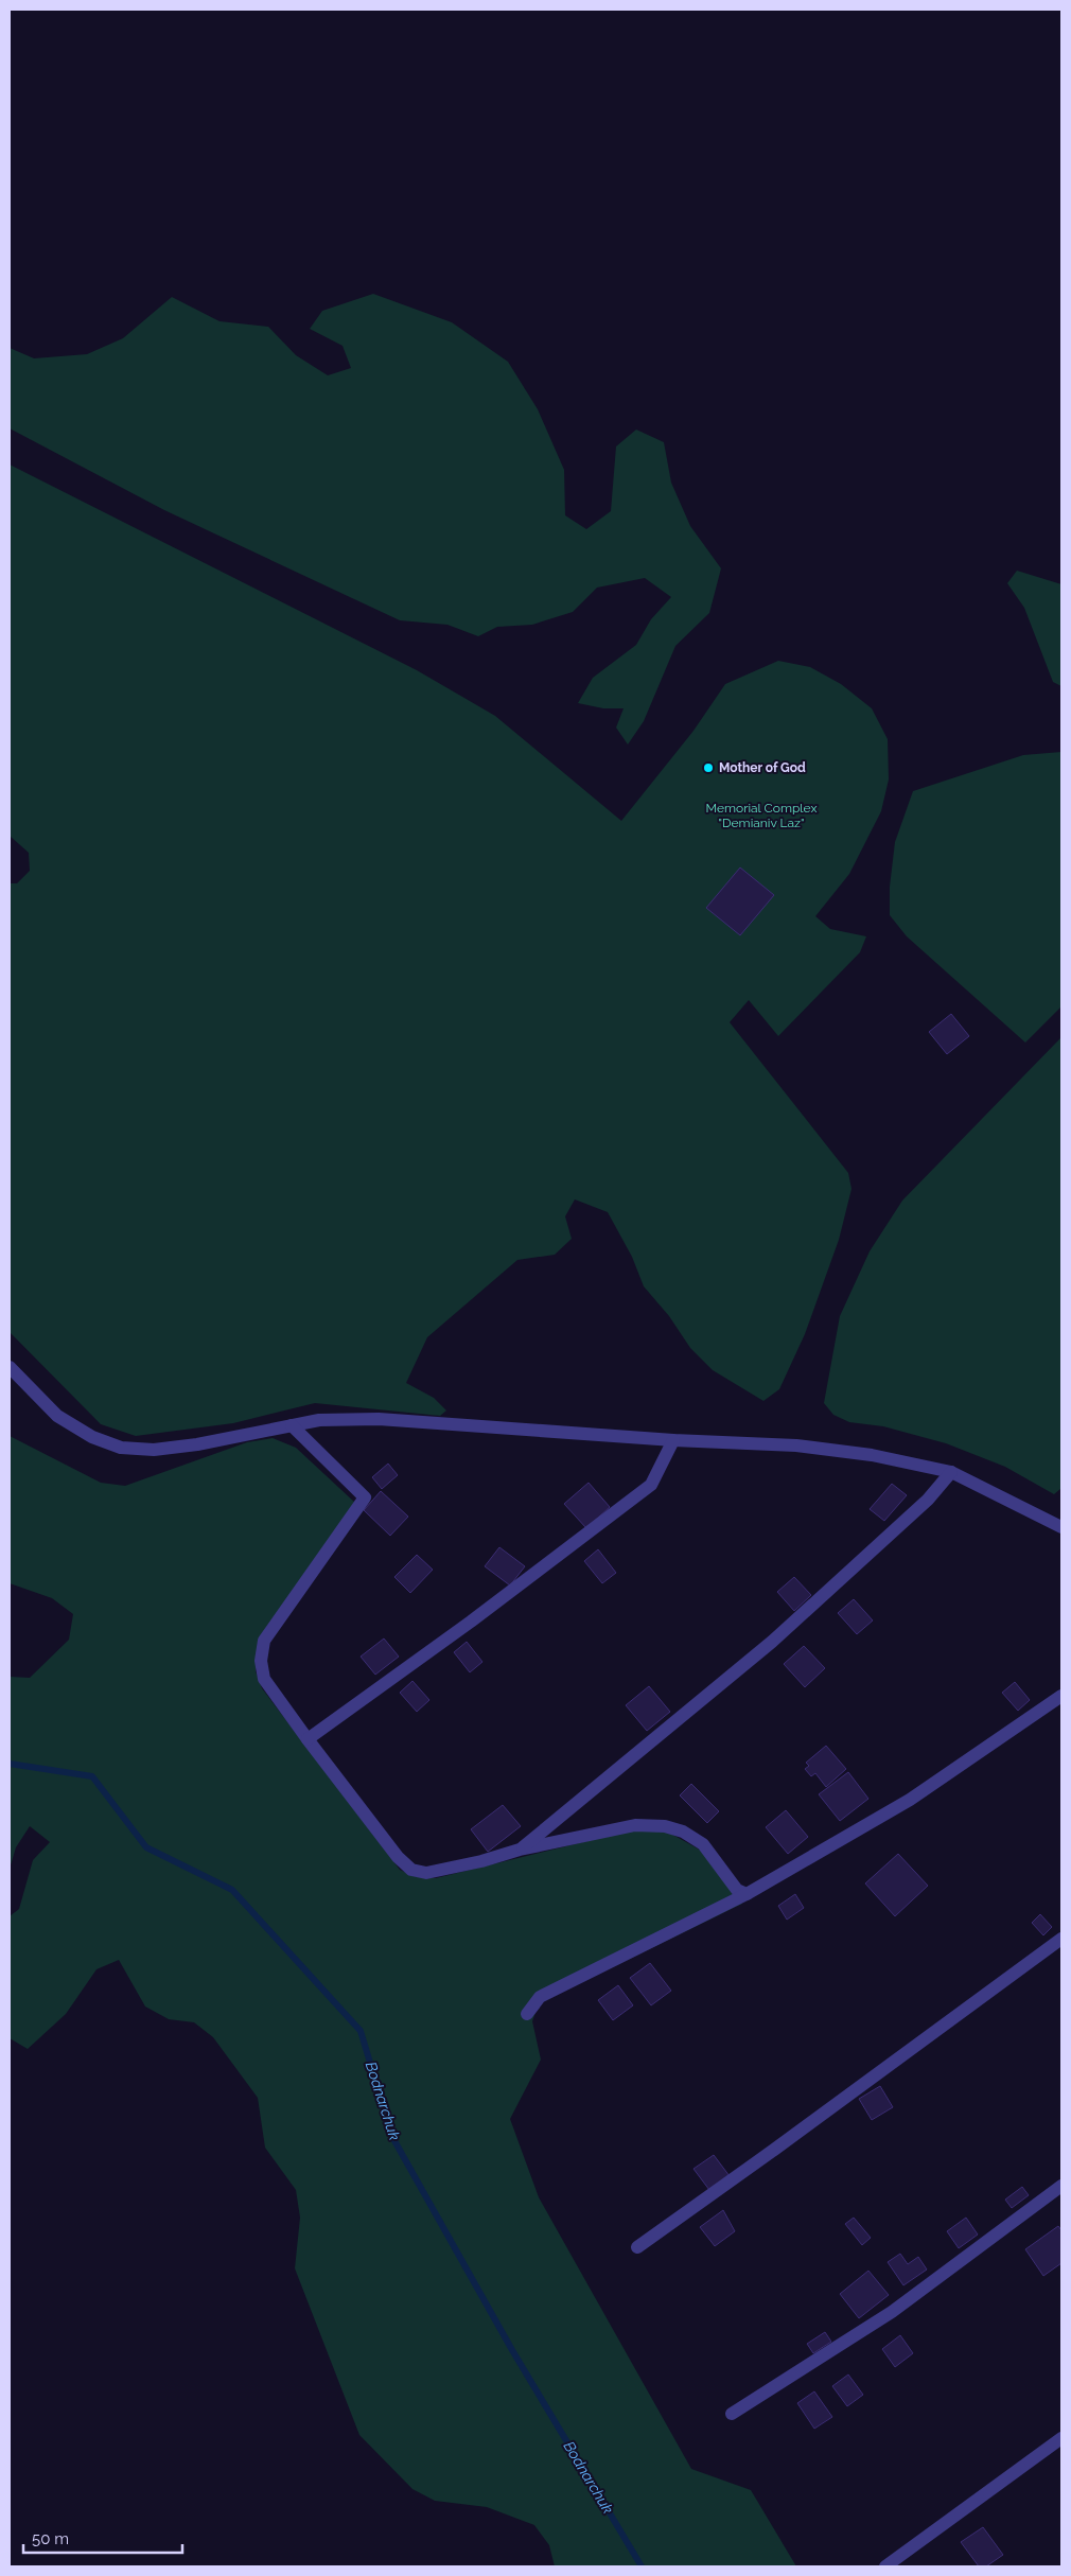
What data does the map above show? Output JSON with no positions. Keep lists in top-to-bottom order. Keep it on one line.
{"water":["Bodnarchuk"],"parks":["Memorial Complex \"Demianiv Laz\""],"places":["Mother of God"],"scale_bar":"50 m"}
